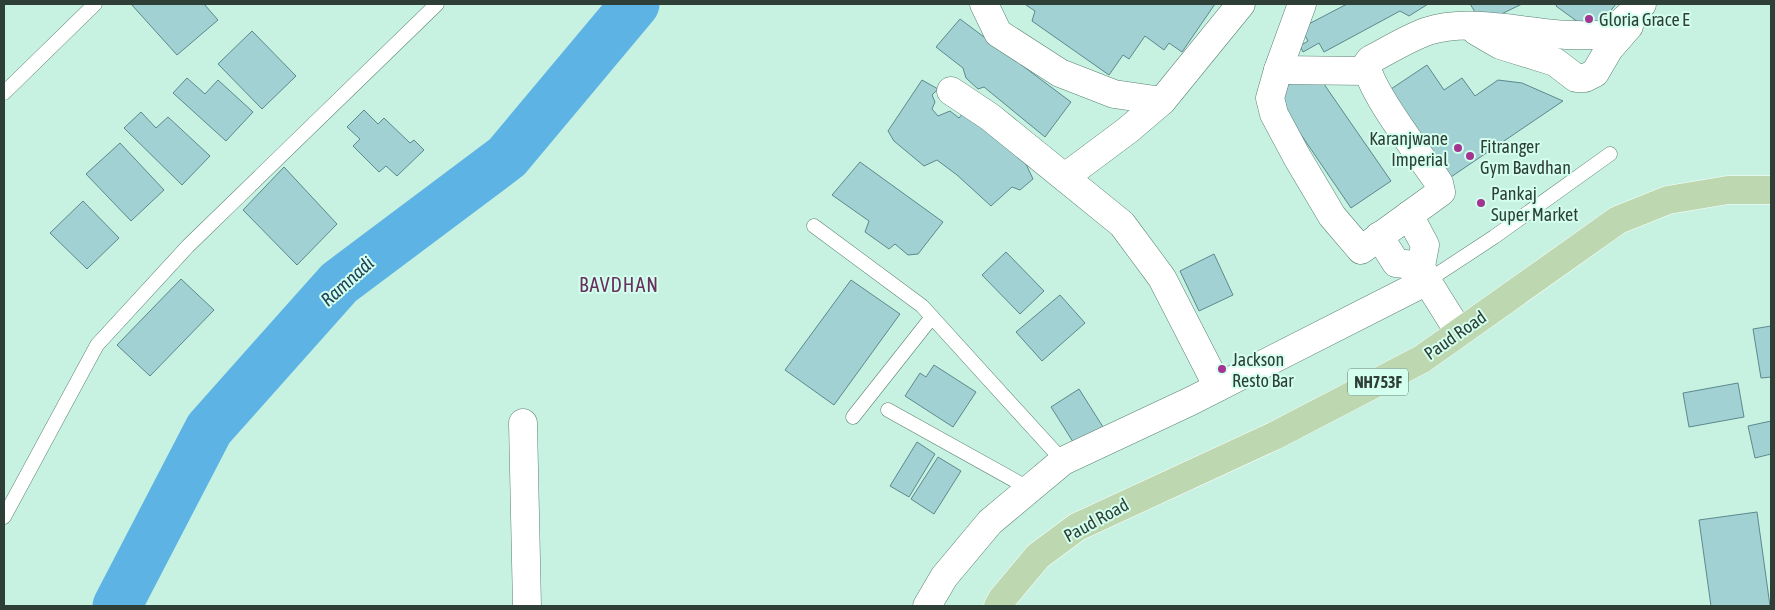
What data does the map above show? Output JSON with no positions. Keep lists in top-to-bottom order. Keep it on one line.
{"streets":{"main road":["Paud Road","NH753F"]},"districts":["BAVDHAN"],"water":["Ramnadi"],"places":["Gloria Grace E","Karanjwane Imperial","Fitranger Gym Bavdhan","Pankaj Super Market","Jackson Resto Bar"]}
